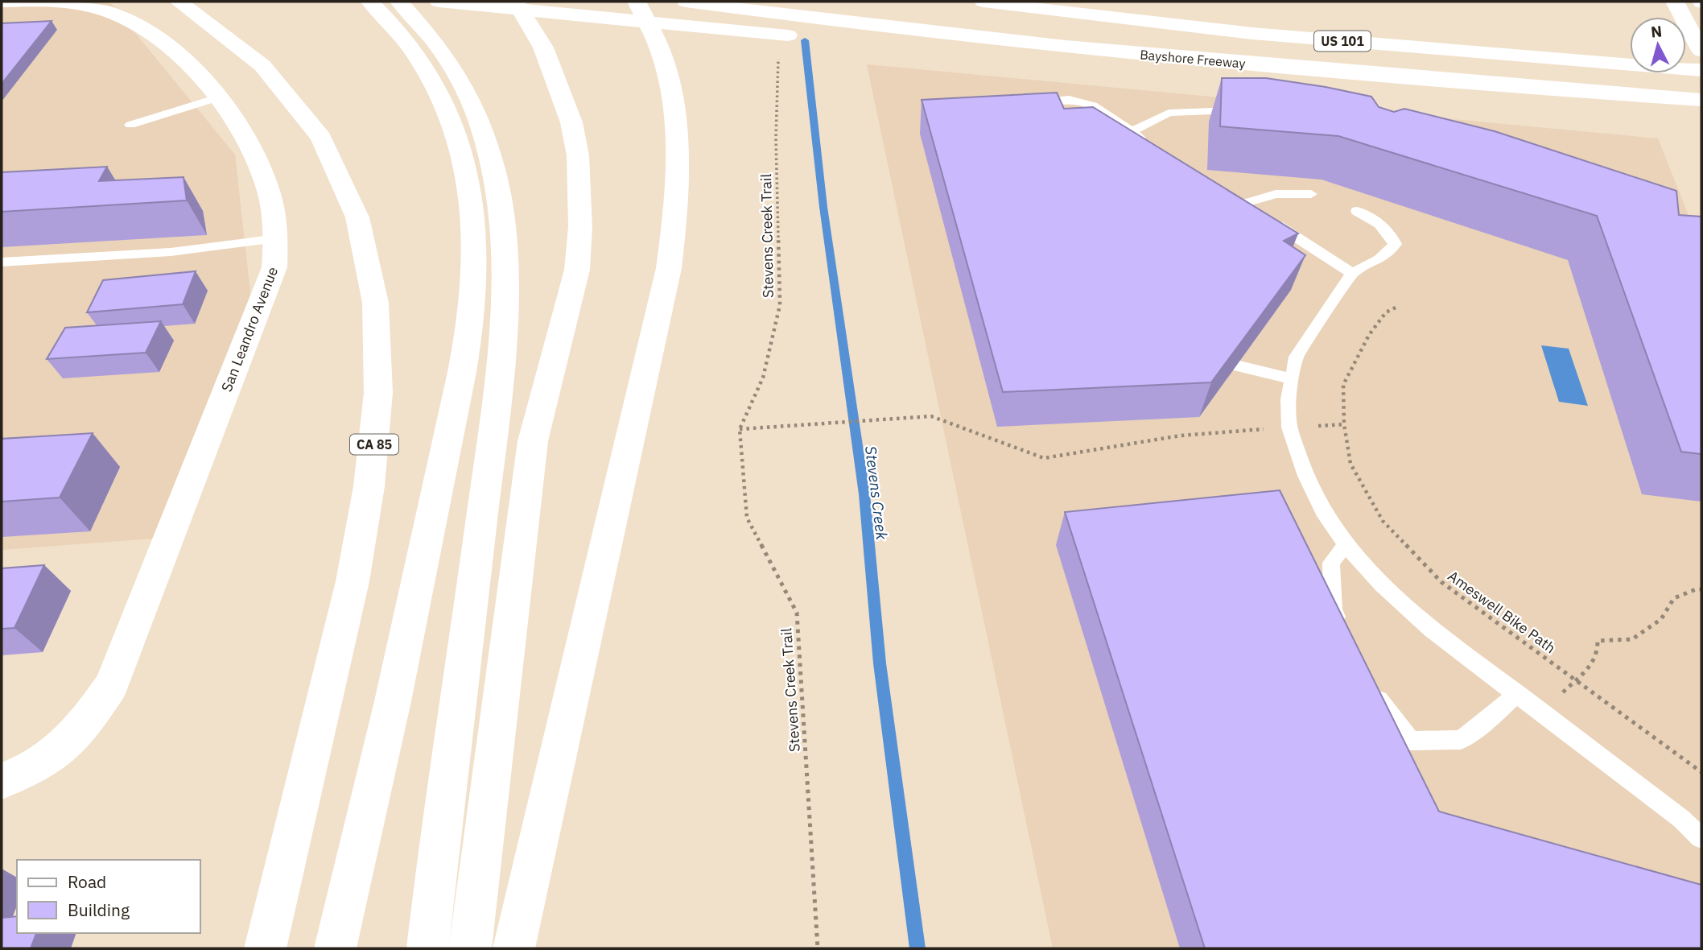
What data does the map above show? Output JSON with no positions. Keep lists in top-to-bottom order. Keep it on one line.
{"streets":{"main road":["US 101","Bayshore Freeway","San Leandro Avenue","CA 85"],"path":["Stevens Creek Trail","Ameswell Bike Path"]},"water":["Stevens Creek"],"legend":["Road","Building"],"north":"top"}
